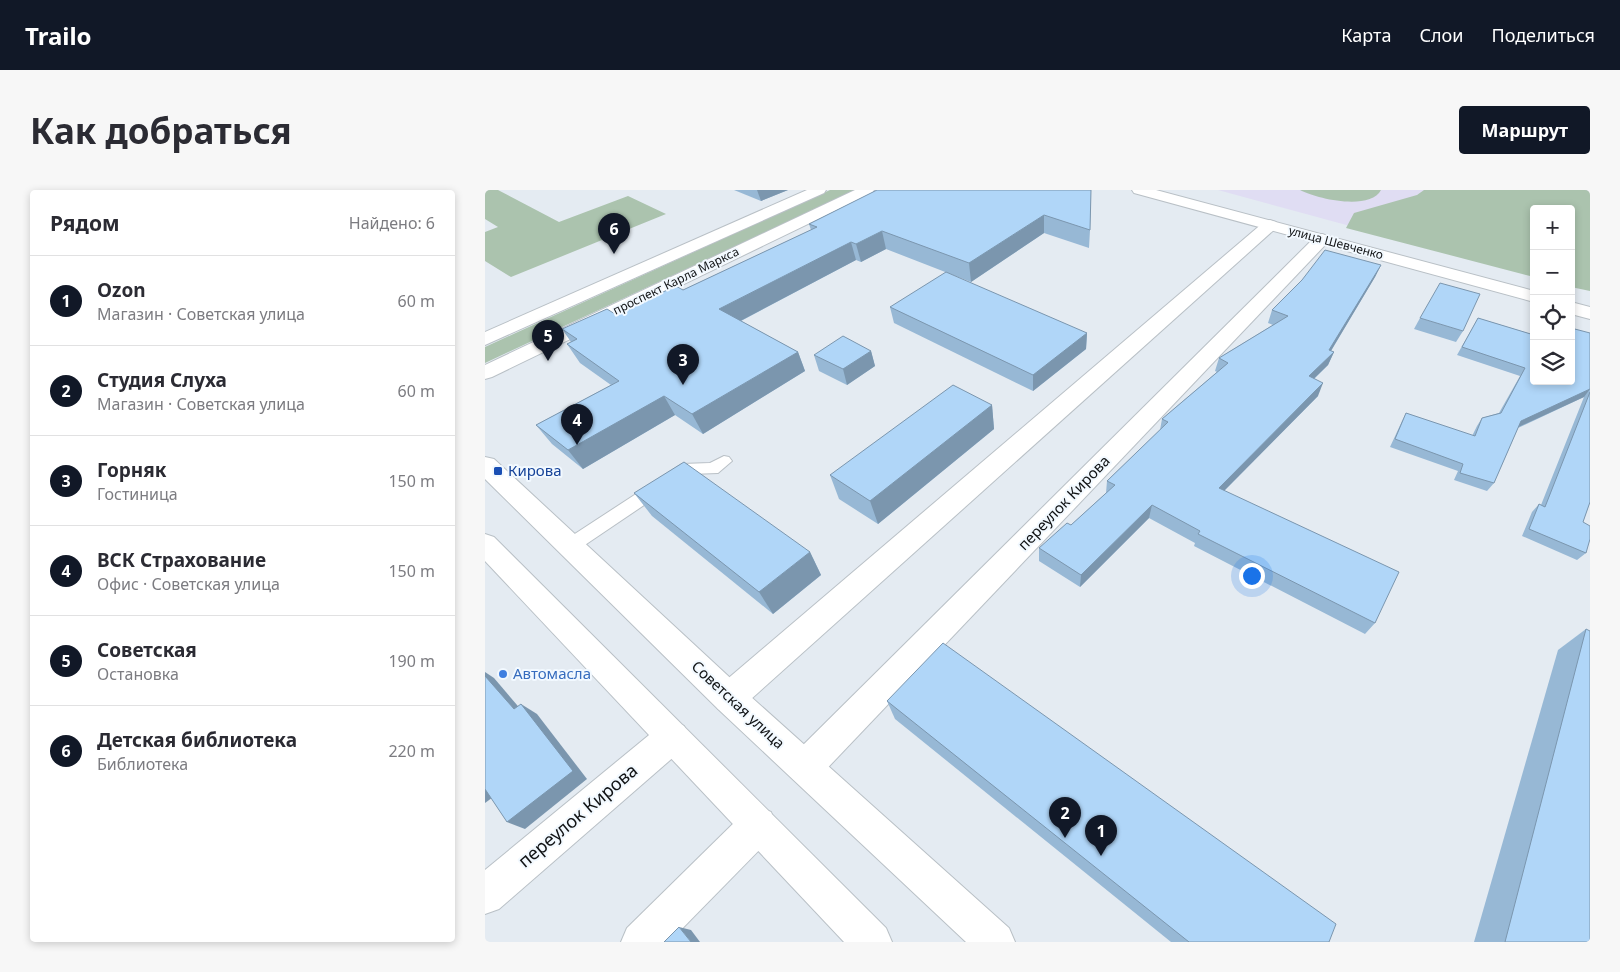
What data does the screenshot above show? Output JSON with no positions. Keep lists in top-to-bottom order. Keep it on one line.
{"streets":{"street":["улица Шевченко","проспект Карла Маркса","переулок Кирова","Советская улица"]},"crossings":[["улица Шевченко","переулок Кирова"],["переулок Кирова","Советская улица"]],"places":{"transit":["Кирова"],"other":["Автомасла"]},"page":{"header":"Trailo","nav":["Карта","Слои","Поделиться"],"buttons":"Маршрут","title":"Как добраться","heading":["Рядом","Найдено: 6"],"map_buttons":["+","−"],"pins":["6","5","3","4","2","1"],"list":[{"mark":"1","name":"Ozon","note":"Магазин · Советская улица","value":"60 m"},{"mark":"2","name":"Студия Слуха","note":"Магазин · Советская улица","value":"60 m"},{"mark":"3","name":"Горняк","note":"Гостиница","value":"150 m"},{"mark":"4","name":"ВСК Страхование","note":"Офис · Советская улица","value":"150 m"},{"mark":"5","name":"Советская","note":"Остановка","value":"190 m"},{"mark":"6","name":"Детская библиотека","note":"Библиотека","value":"220 m"}]}}
